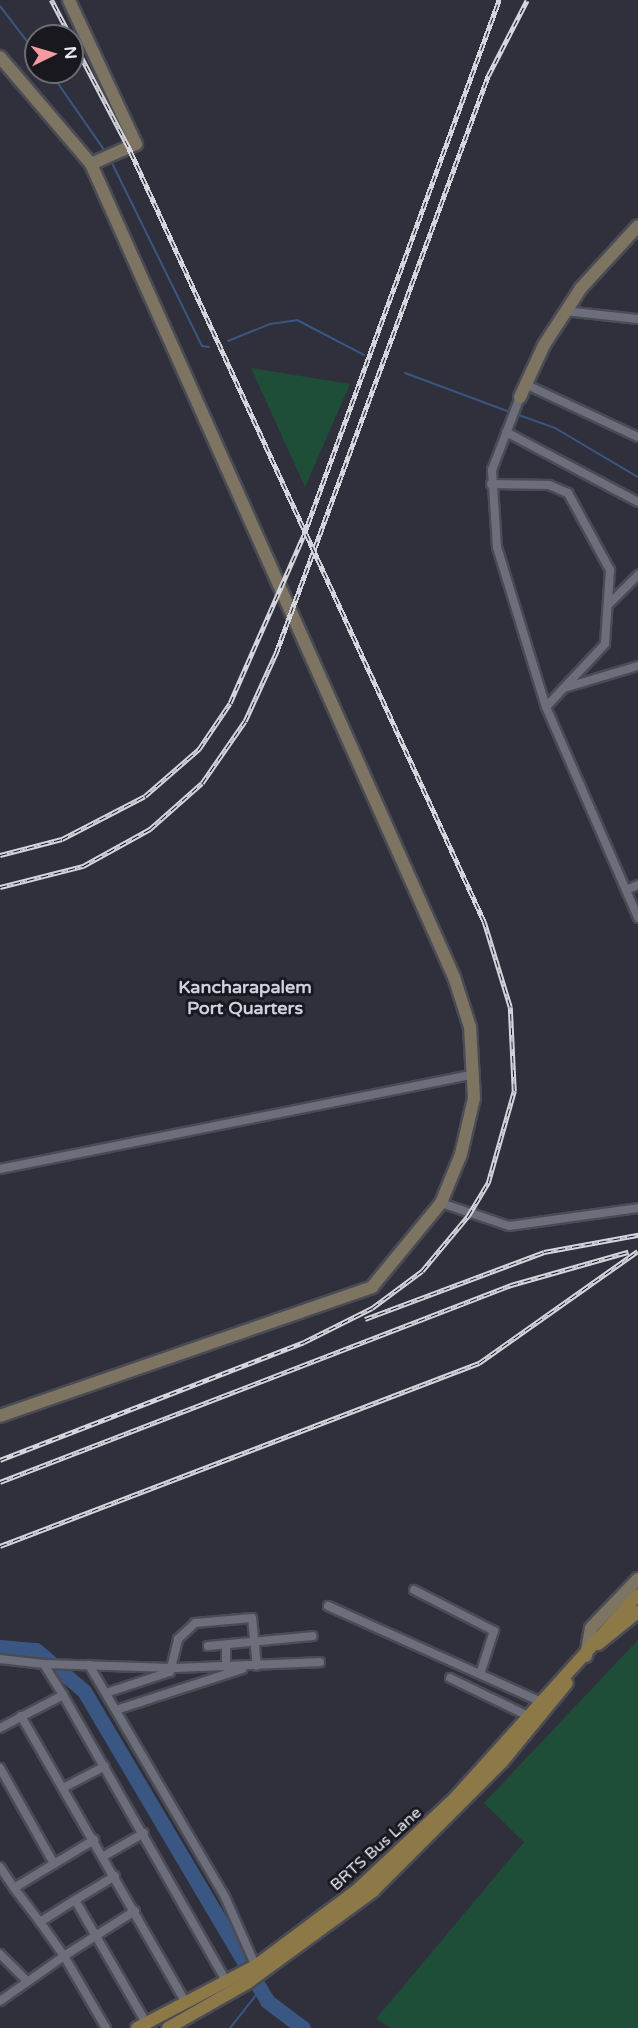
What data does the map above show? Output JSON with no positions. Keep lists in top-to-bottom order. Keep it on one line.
{"streets":{"main road":["BRTS Bus Lane"]},"districts":["Kancharapalem Port Quarters"],"north":"right"}
